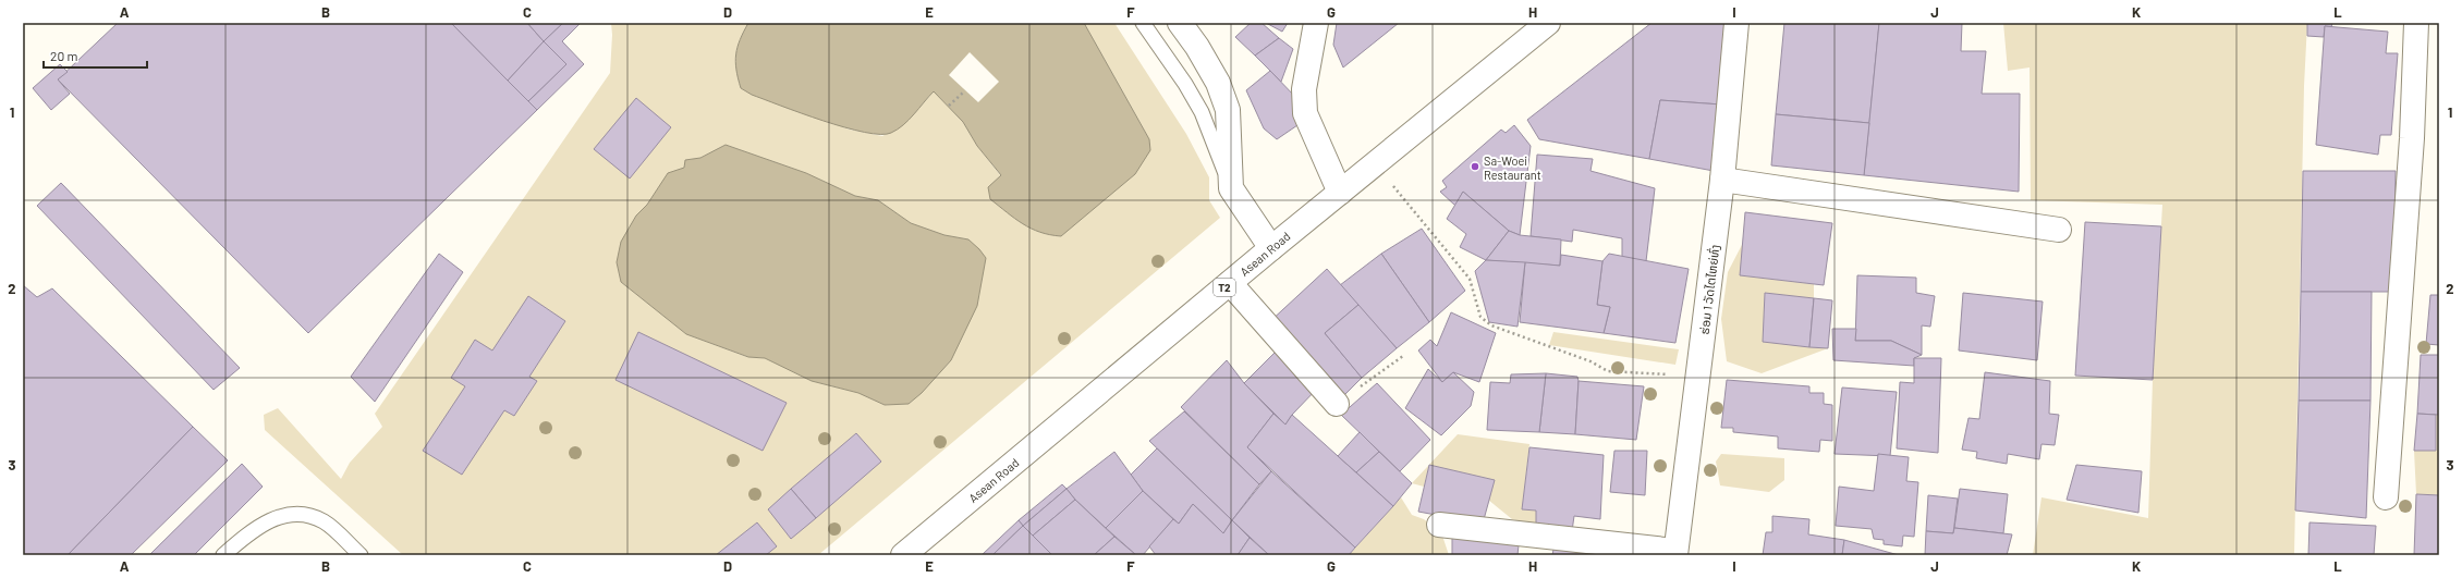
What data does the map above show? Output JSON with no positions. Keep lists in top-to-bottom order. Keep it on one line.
{"streets":{"street":["Asean Road","T2","ຮ່ອມ 1 ວັດໄຕໄຫຍ່ທົ່ງ"]},"places":["Sa-Woei Restaurant"],"scale_bar":"20 m","grid":{"columns":["A","B","C","D","E","F","G","H","I","J","K","L"],"rows":["1","2","3"]}}
